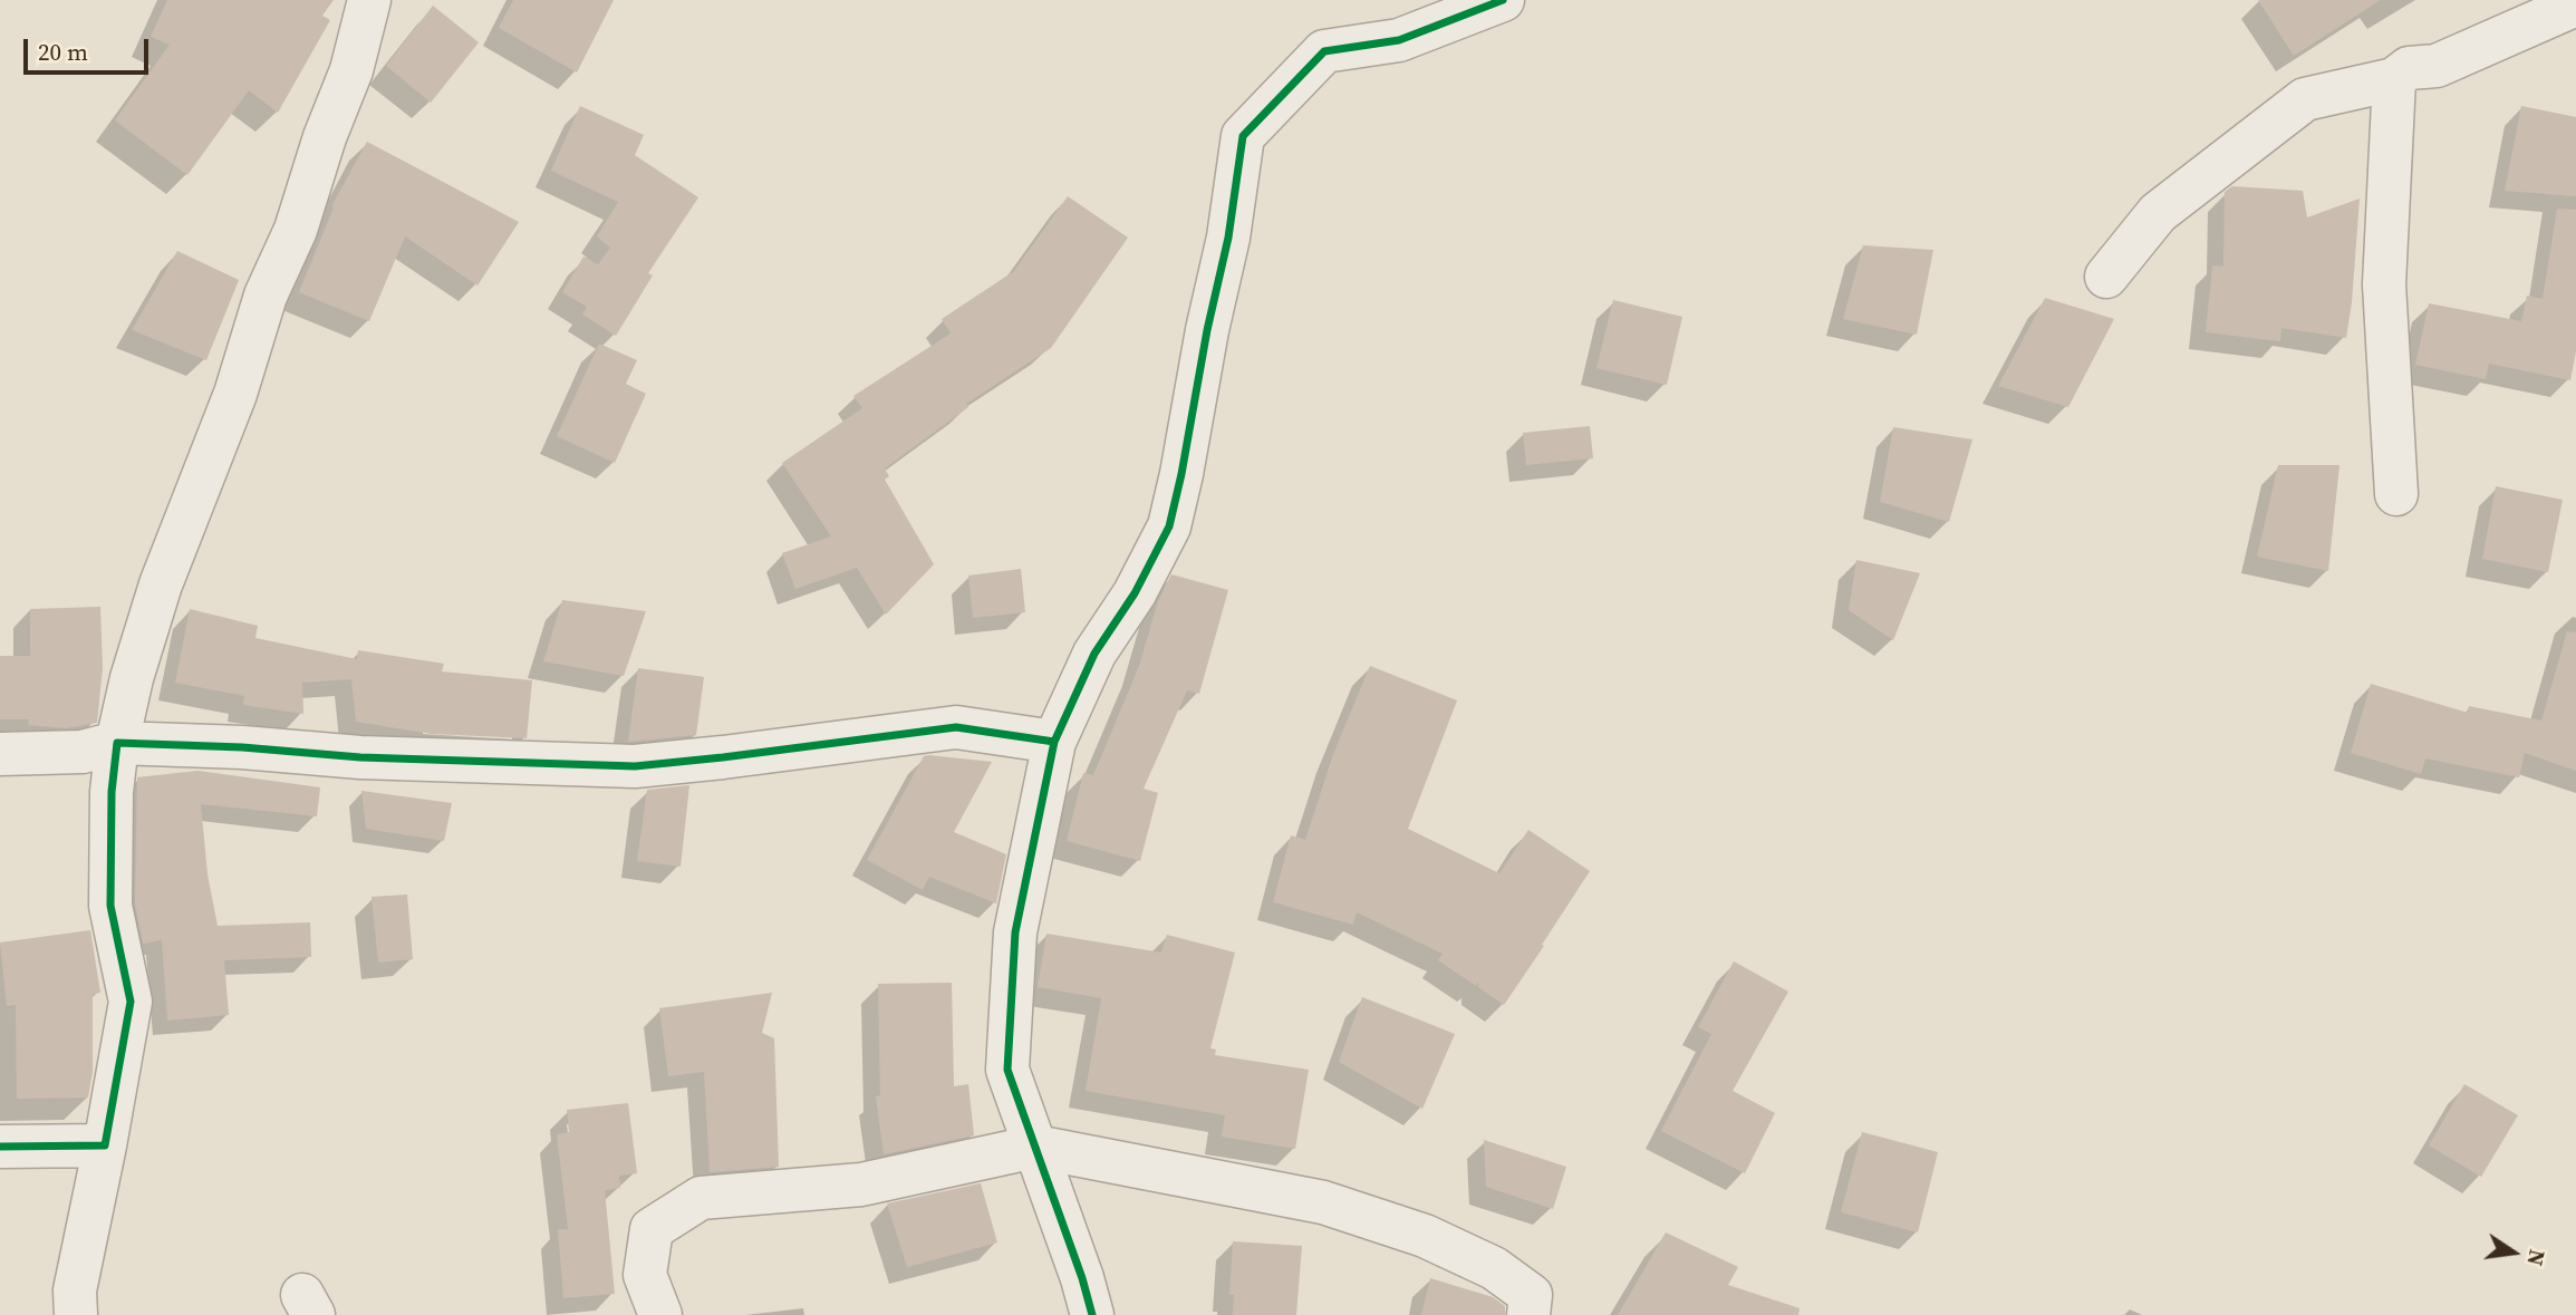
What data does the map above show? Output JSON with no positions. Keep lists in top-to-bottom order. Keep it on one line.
{"scale_bar":"20 m","north":"right"}
